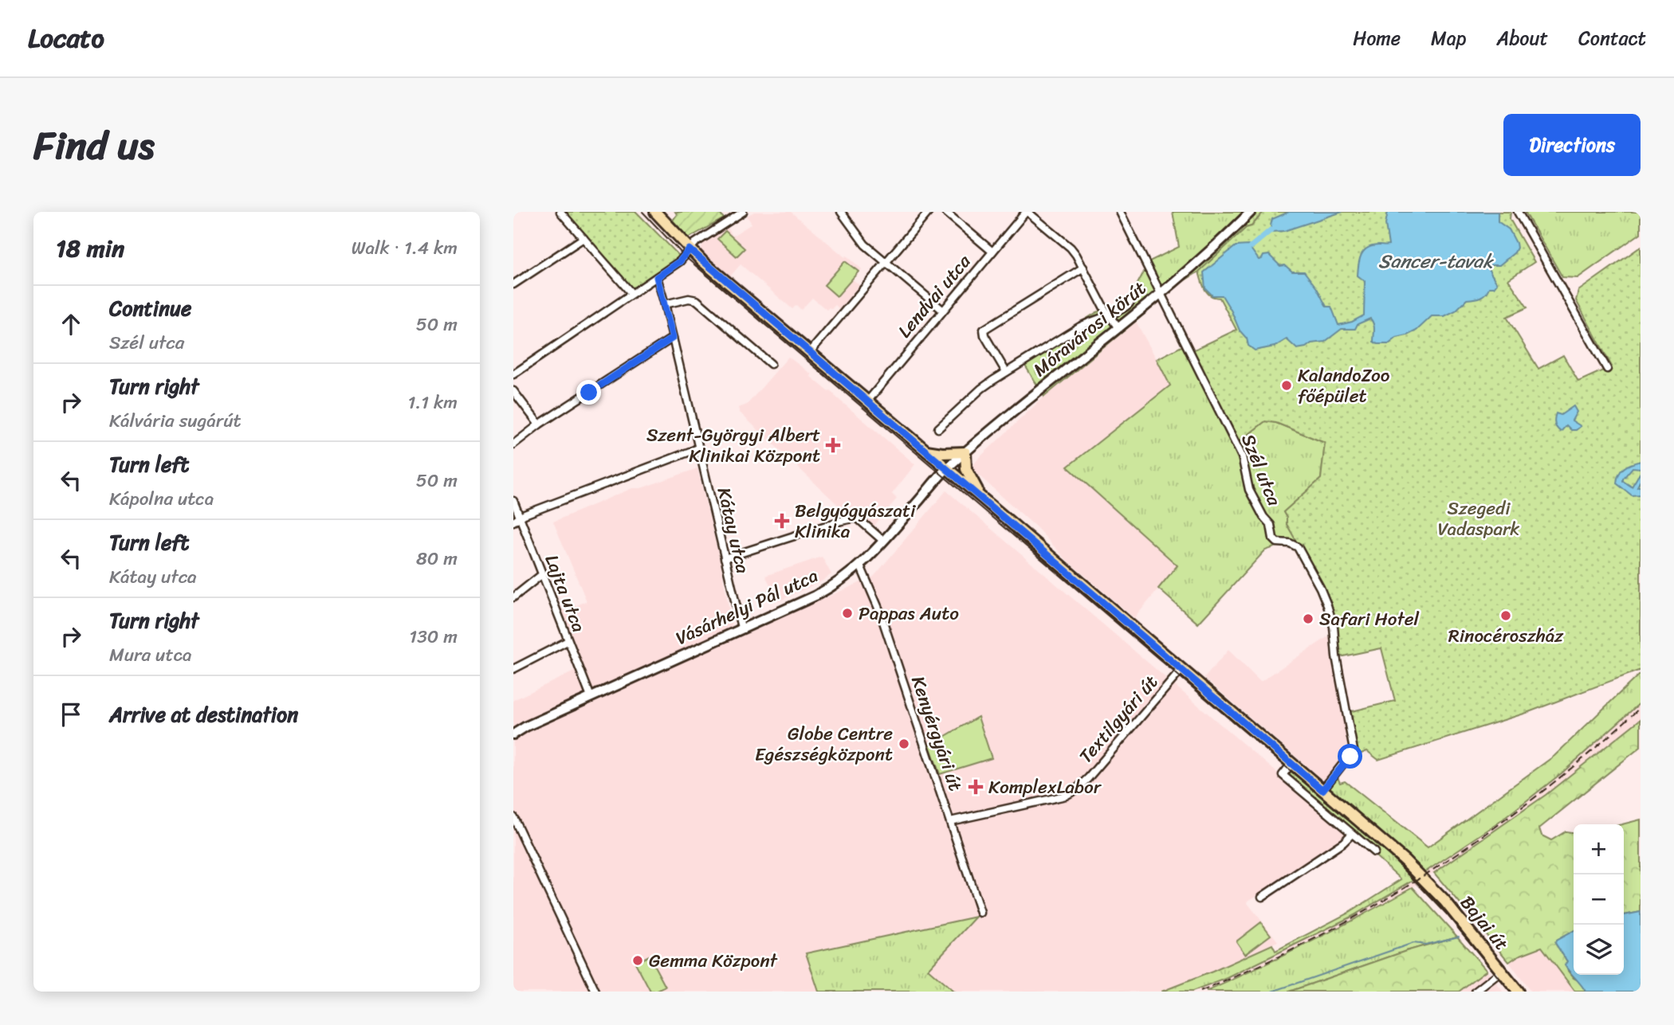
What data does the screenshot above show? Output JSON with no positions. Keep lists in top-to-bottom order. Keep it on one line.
{"streets":{"main road":["Móravárosi körút","Vásárhelyi Pál utca","Bajai út"],"street":["Lendvai utca","Szél utca","Kátay utca","Lajta utca","Textilgyári út","Kenyérgyári út"]},"crossings":[["Lendvai utca","Bajai út"],["Móravárosi körút","Szél utca"],["Móravárosi körút","Vásárhelyi Pál utca"],["Móravárosi körút","Bajai út"],["Szél utca","Bajai út"],["Kátay utca","Vásárhelyi Pál utca"],["Lajta utca","Vásárhelyi Pál utca"],["Vásárhelyi Pál utca","Kenyérgyári út"],["Vásárhelyi Pál utca","Bajai út"],["Textilgyári út","Kenyérgyári út"],["Textilgyári út","Bajai út"]],"water":["Sancer-tavak"],"parks":["Szegedi Vadaspark"],"places":{"other":["KalandoZoo főépület","Pappas Auto","Rinocéroszház","Safari Hotel","Globe Centre Egészségközpont","Gemma Központ"],"health":["Szent-Györgyi Albert Klinikai Központ","Belgyógyászati Klinika","KomplexLabor"]},"page":{"header":"Locato","nav":["Home","Map","About","Contact"],"title":"Find us","buttons":"Directions","heading":["18 min","Walk · 1.4 km"],"list":[["Continue","Szél utca","50 m"],["Turn right","Kálvária sugárút","1.1 km"],["Turn left","Kápolna utca","50 m"],["Turn left","Kátay utca","80 m"],["Turn right","Mura utca","130 m"],"Arrive at destination"],"map_buttons":["+","−"]}}
